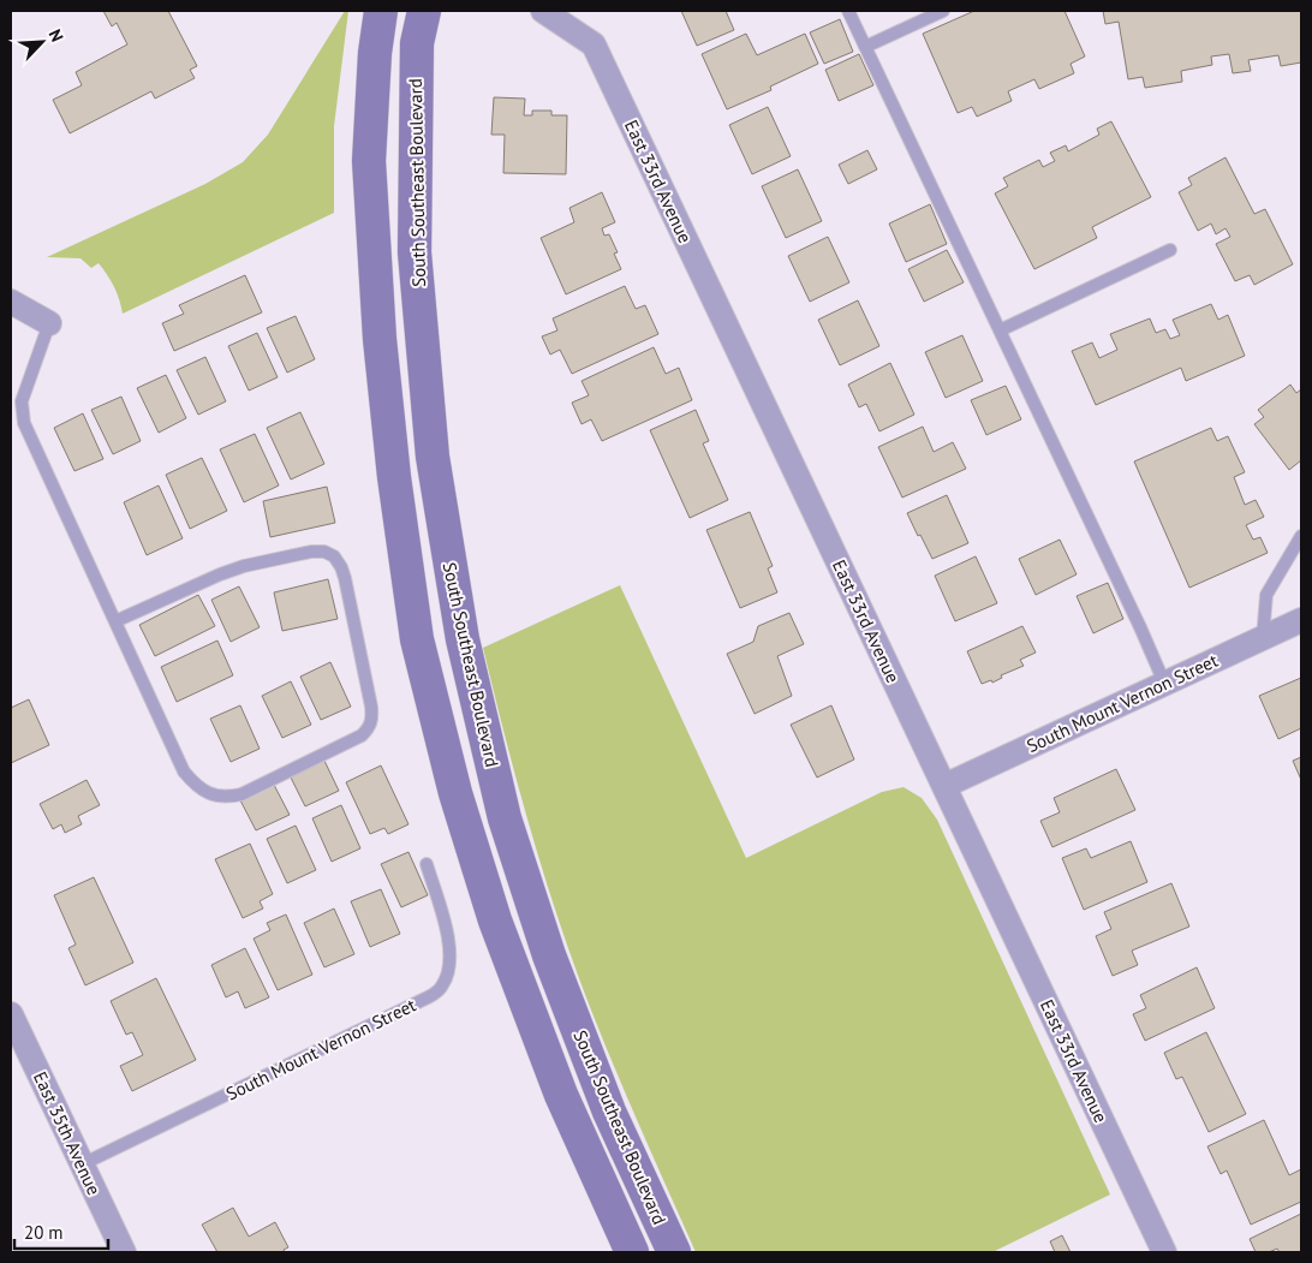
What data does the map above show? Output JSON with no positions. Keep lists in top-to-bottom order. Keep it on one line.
{"streets":{"main road":["South Southeast Boulevard"],"street":["East 33rd Avenue","South Mount Vernon Street","East 35th Avenue"]},"crossings":[["East 33rd Avenue","South Mount Vernon Street"],["South Mount Vernon Street","East 35th Avenue"]],"scale_bar":"20 m","north":"top right"}
